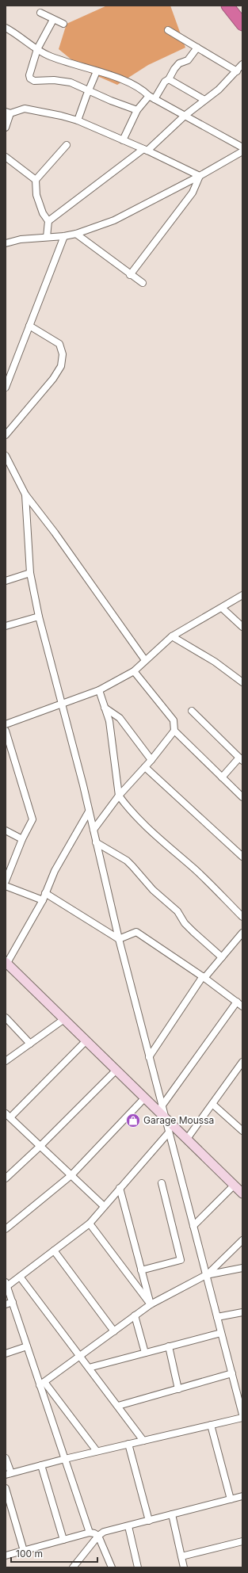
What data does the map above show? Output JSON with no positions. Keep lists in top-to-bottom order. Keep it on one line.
{"places":{"shop":["Garage Moussa"]},"scale_bar":"100 m"}
